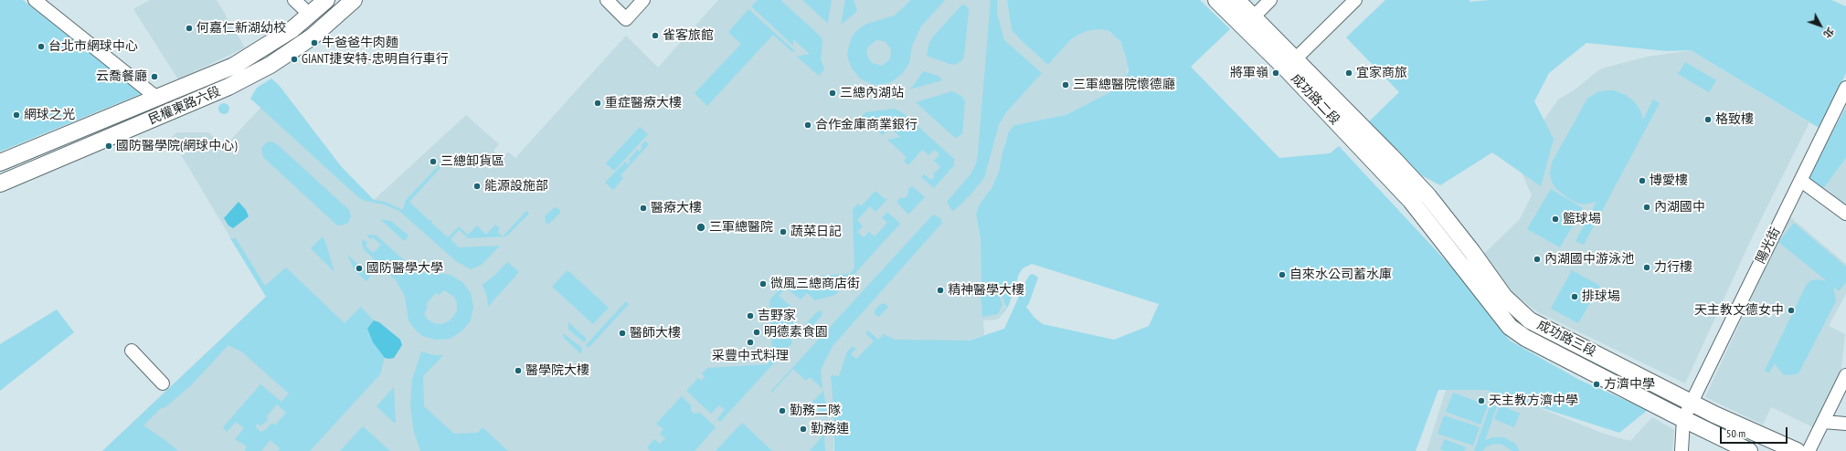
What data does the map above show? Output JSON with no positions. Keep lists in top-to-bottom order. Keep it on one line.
{"streets":{"main road":["成功路二段","民權東路六段","成功路三段"],"street":["陽光街"]},"crossings":[["成功路二段","成功路三段"],["陽光街","成功路三段"]],"places":["何嘉仁新湖幼校","雀客旅館","牛爸爸牛肉麵","台北市網球中心","GIANT捷安特-忠明自行車行","將軍嶺","宜家商旅","云喬餐廳","三軍總醫院懷德廳","三總內湖站","重症醫療大樓","網球之光","格致樓","合作金庫商業銀行","國防醫學院(網球中心)","三總卸貨區","博愛樓","能源設施部","內湖國中","醫療大樓","籃球場","三軍總醫院","蔬菜日記","內湖國中游泳池","力行樓","國防醫學大學","自來水公司蓄水庫","微風三總商店街","精神醫學大樓","排球場","天主教文德女中","吉野家","明德素食園","醫師大樓","采豐中式料理","醫學院大樓","方濟中學","天主教方濟中學","勤務二隊","勤務連"],"scale_bar":"50 m","north":"bottom right"}
